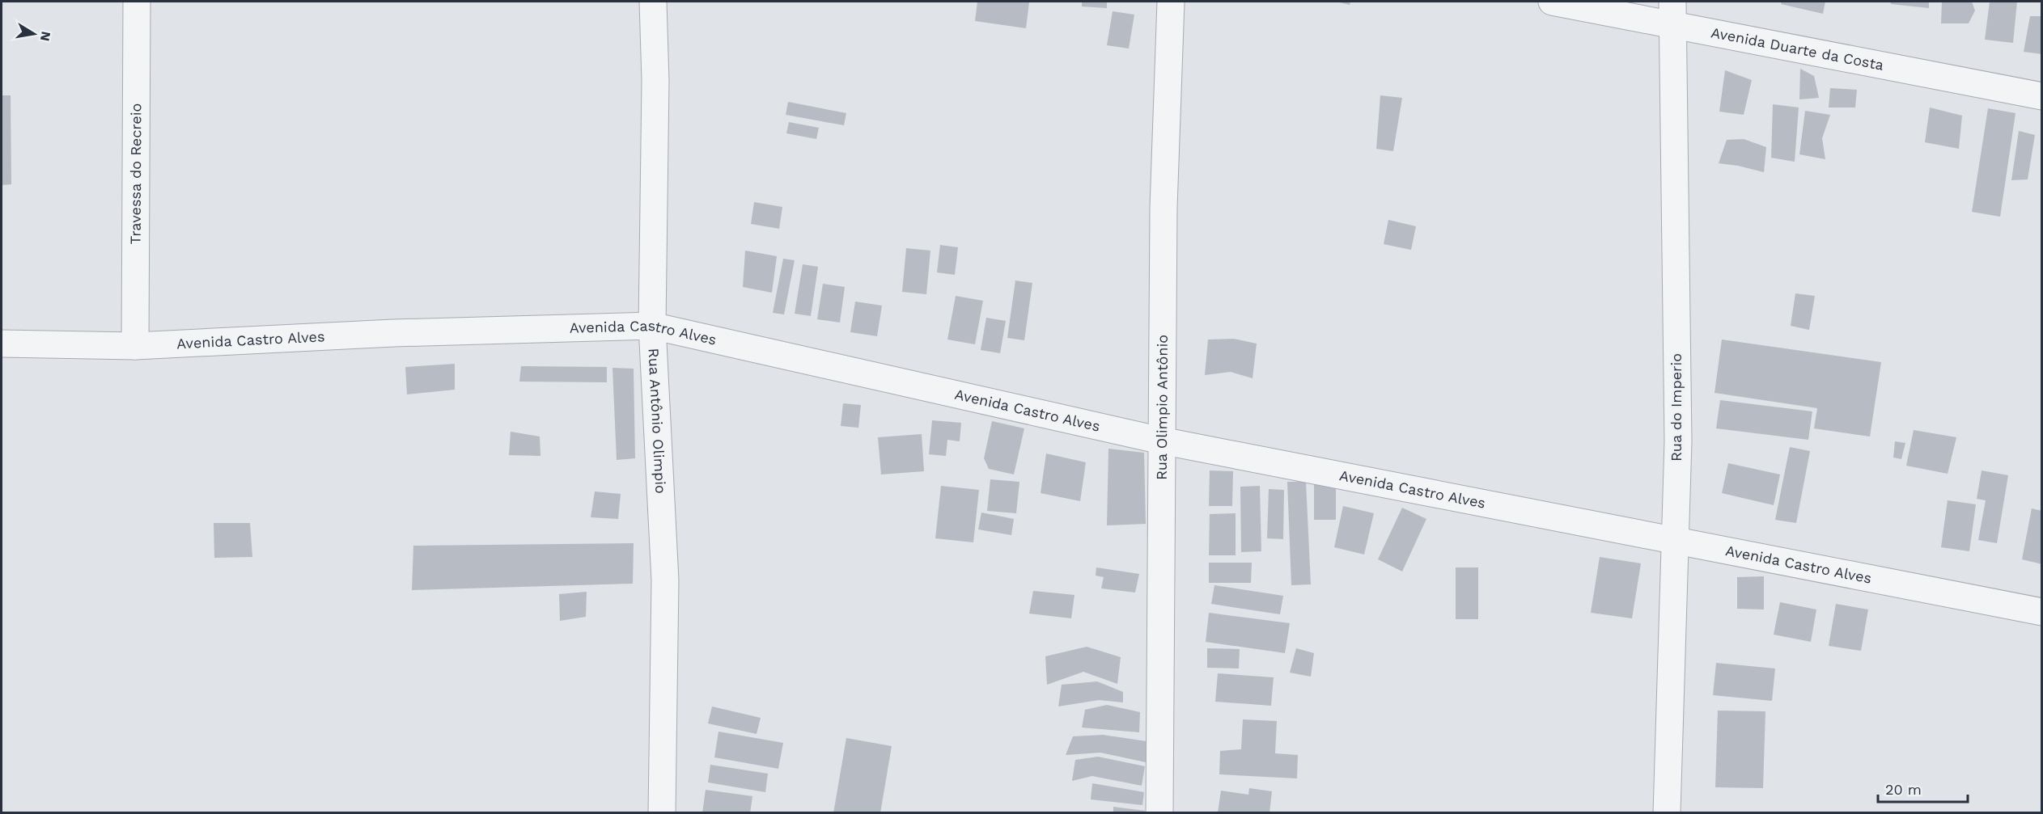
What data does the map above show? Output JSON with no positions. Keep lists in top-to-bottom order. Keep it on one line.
{"streets":{"street":["Avenida Duarte da Costa","Travessa do Recreio","Avenida Castro Alves","Rua Olimpio Antônio","Rua do Imperio","Rua Antônio Olimpio"]},"crossings":[["Avenida Duarte da Costa","Rua do Imperio"],["Travessa do Recreio","Avenida Castro Alves"],["Avenida Castro Alves","Rua Olimpio Antônio"],["Avenida Castro Alves","Rua do Imperio"],["Avenida Castro Alves","Rua Antônio Olimpio"]],"scale_bar":"20 m","north":"right"}
